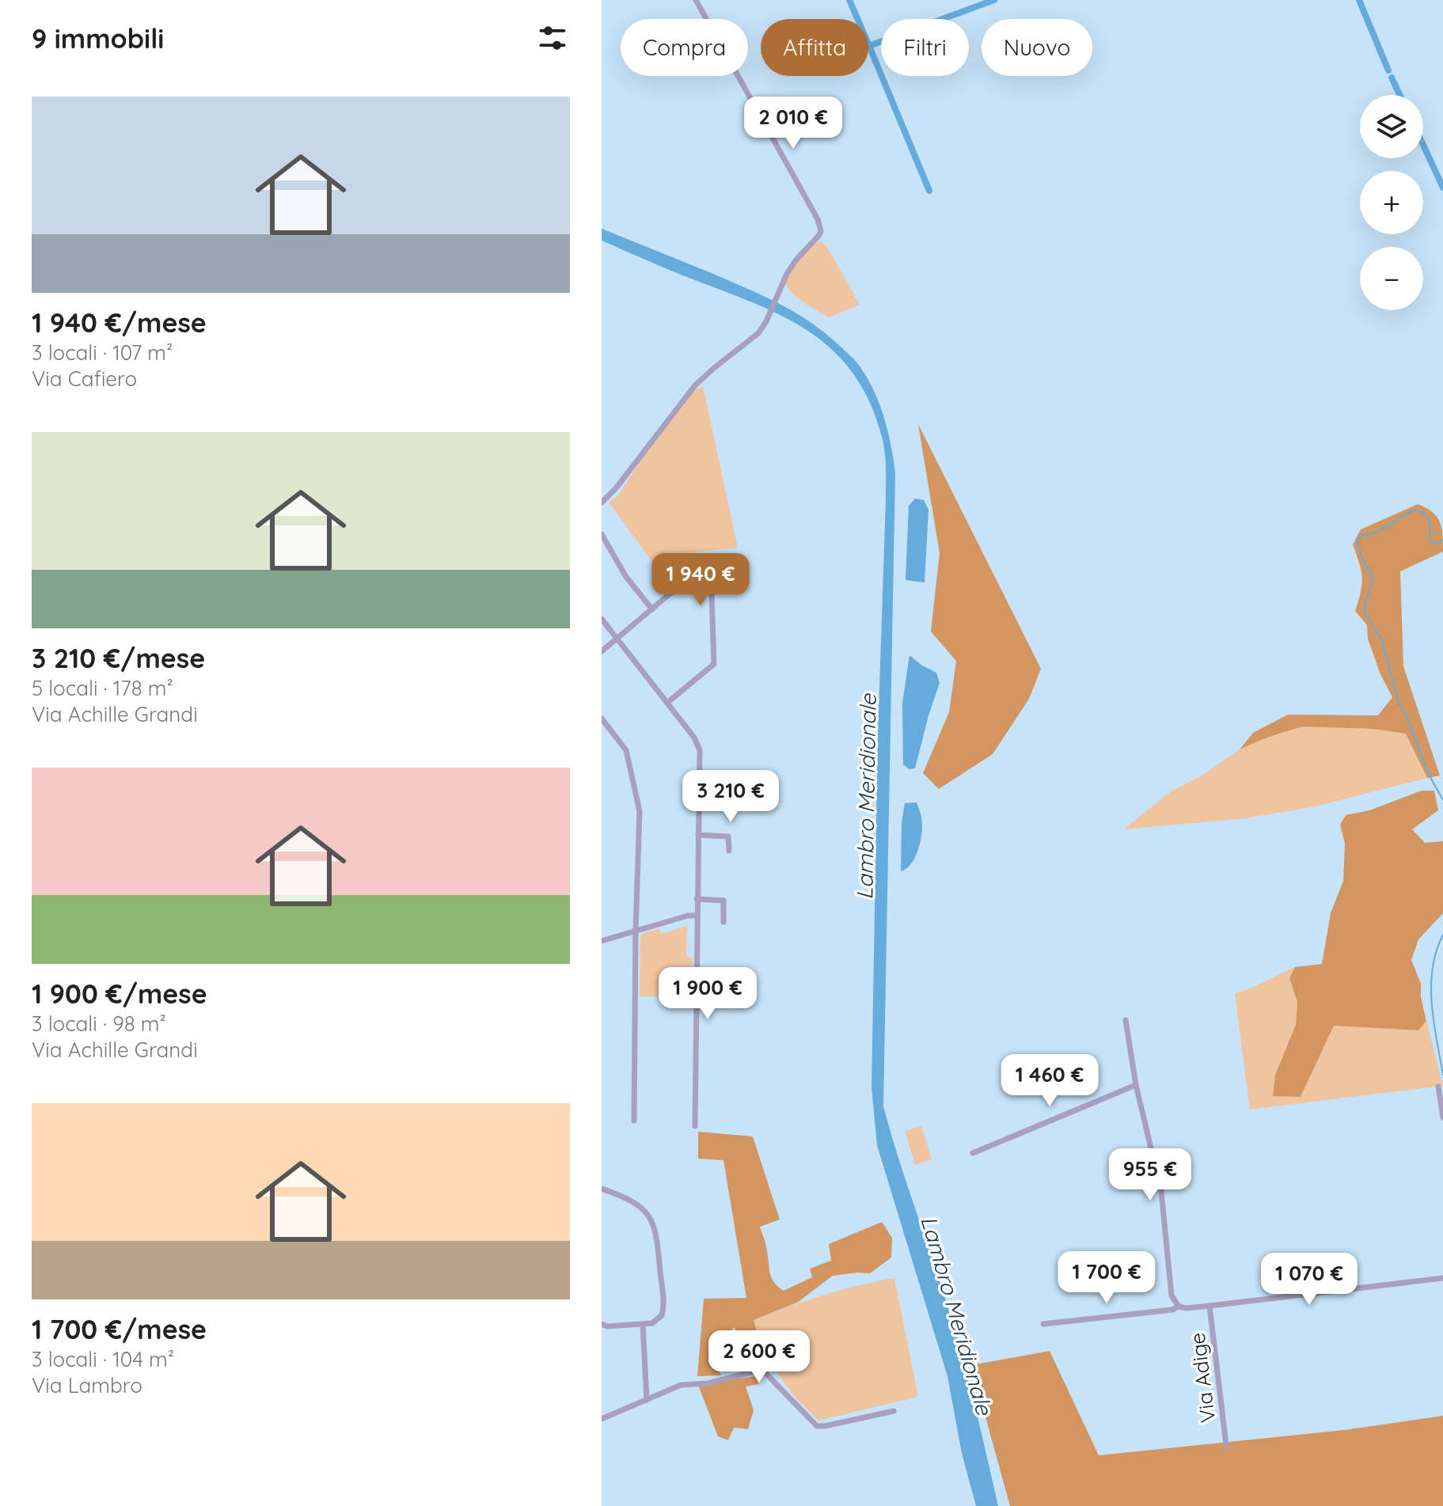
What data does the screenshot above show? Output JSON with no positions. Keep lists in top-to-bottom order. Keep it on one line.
{"streets":{"street":["Via Adige"]},"water":["Lambro Meridionale"],"page":{"heading":"9 immobili","chip":["Compra","Affitta","Filtri","Nuovo"],"list":[{"name":"1 940 €/mese","note":"3 locali · 107 m² · Via Cafiero"},{"name":"3 210 €/mese","note":"5 locali · 178 m² · Via Achille Grandi"},{"name":"1 900 €/mese","note":"3 locali · 98 m² · Via Achille Grandi"},{"name":"1 700 €/mese","note":"3 locali · 104 m² · Via Lambro"}],"map_buttons":["+","−"],"price":["2 010 €","1 940 €","3 210 €","1 900 €","1 460 €","955 €","1 700 €","1 070 €","2 600 €"]}}
